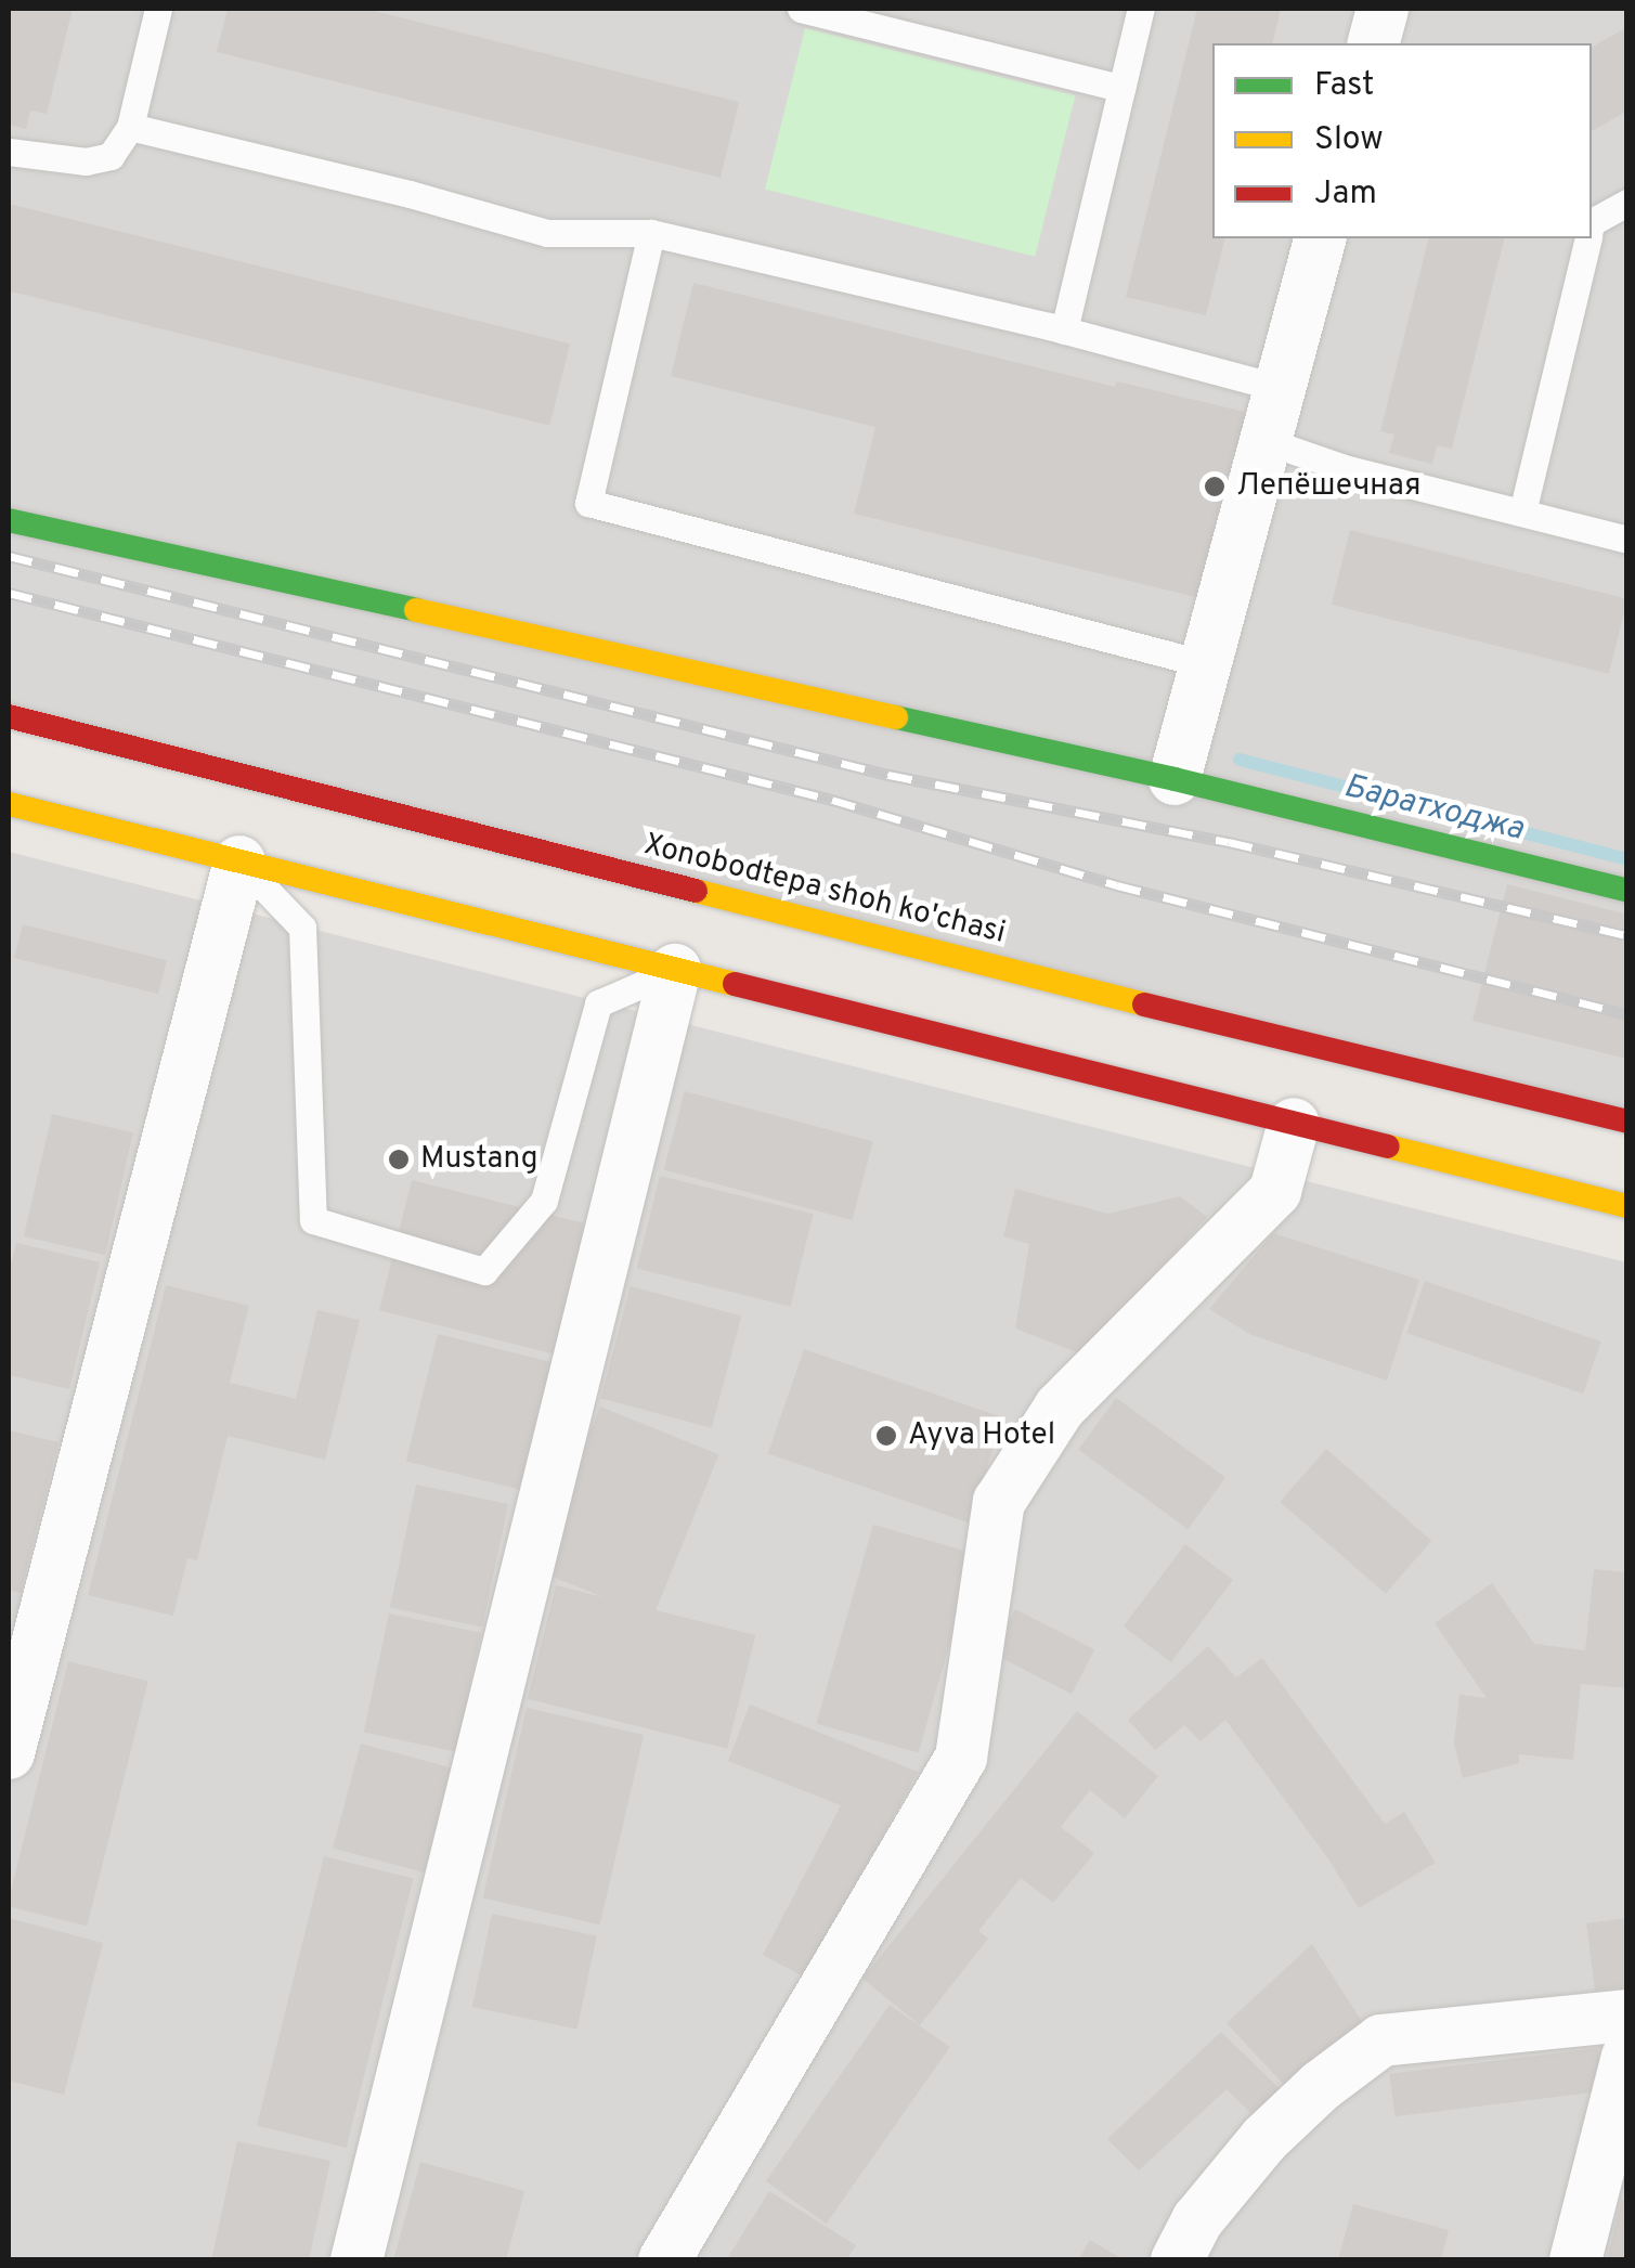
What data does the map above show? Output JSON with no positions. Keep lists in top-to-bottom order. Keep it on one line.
{"streets":{"main road":["Xonobodtepa shoh ko'chasi"]},"water":["Баратходжа"],"places":["Лепёшечная","Mustang","Ayva Hotel"],"legend":["Fast","Slow","Jam"]}
